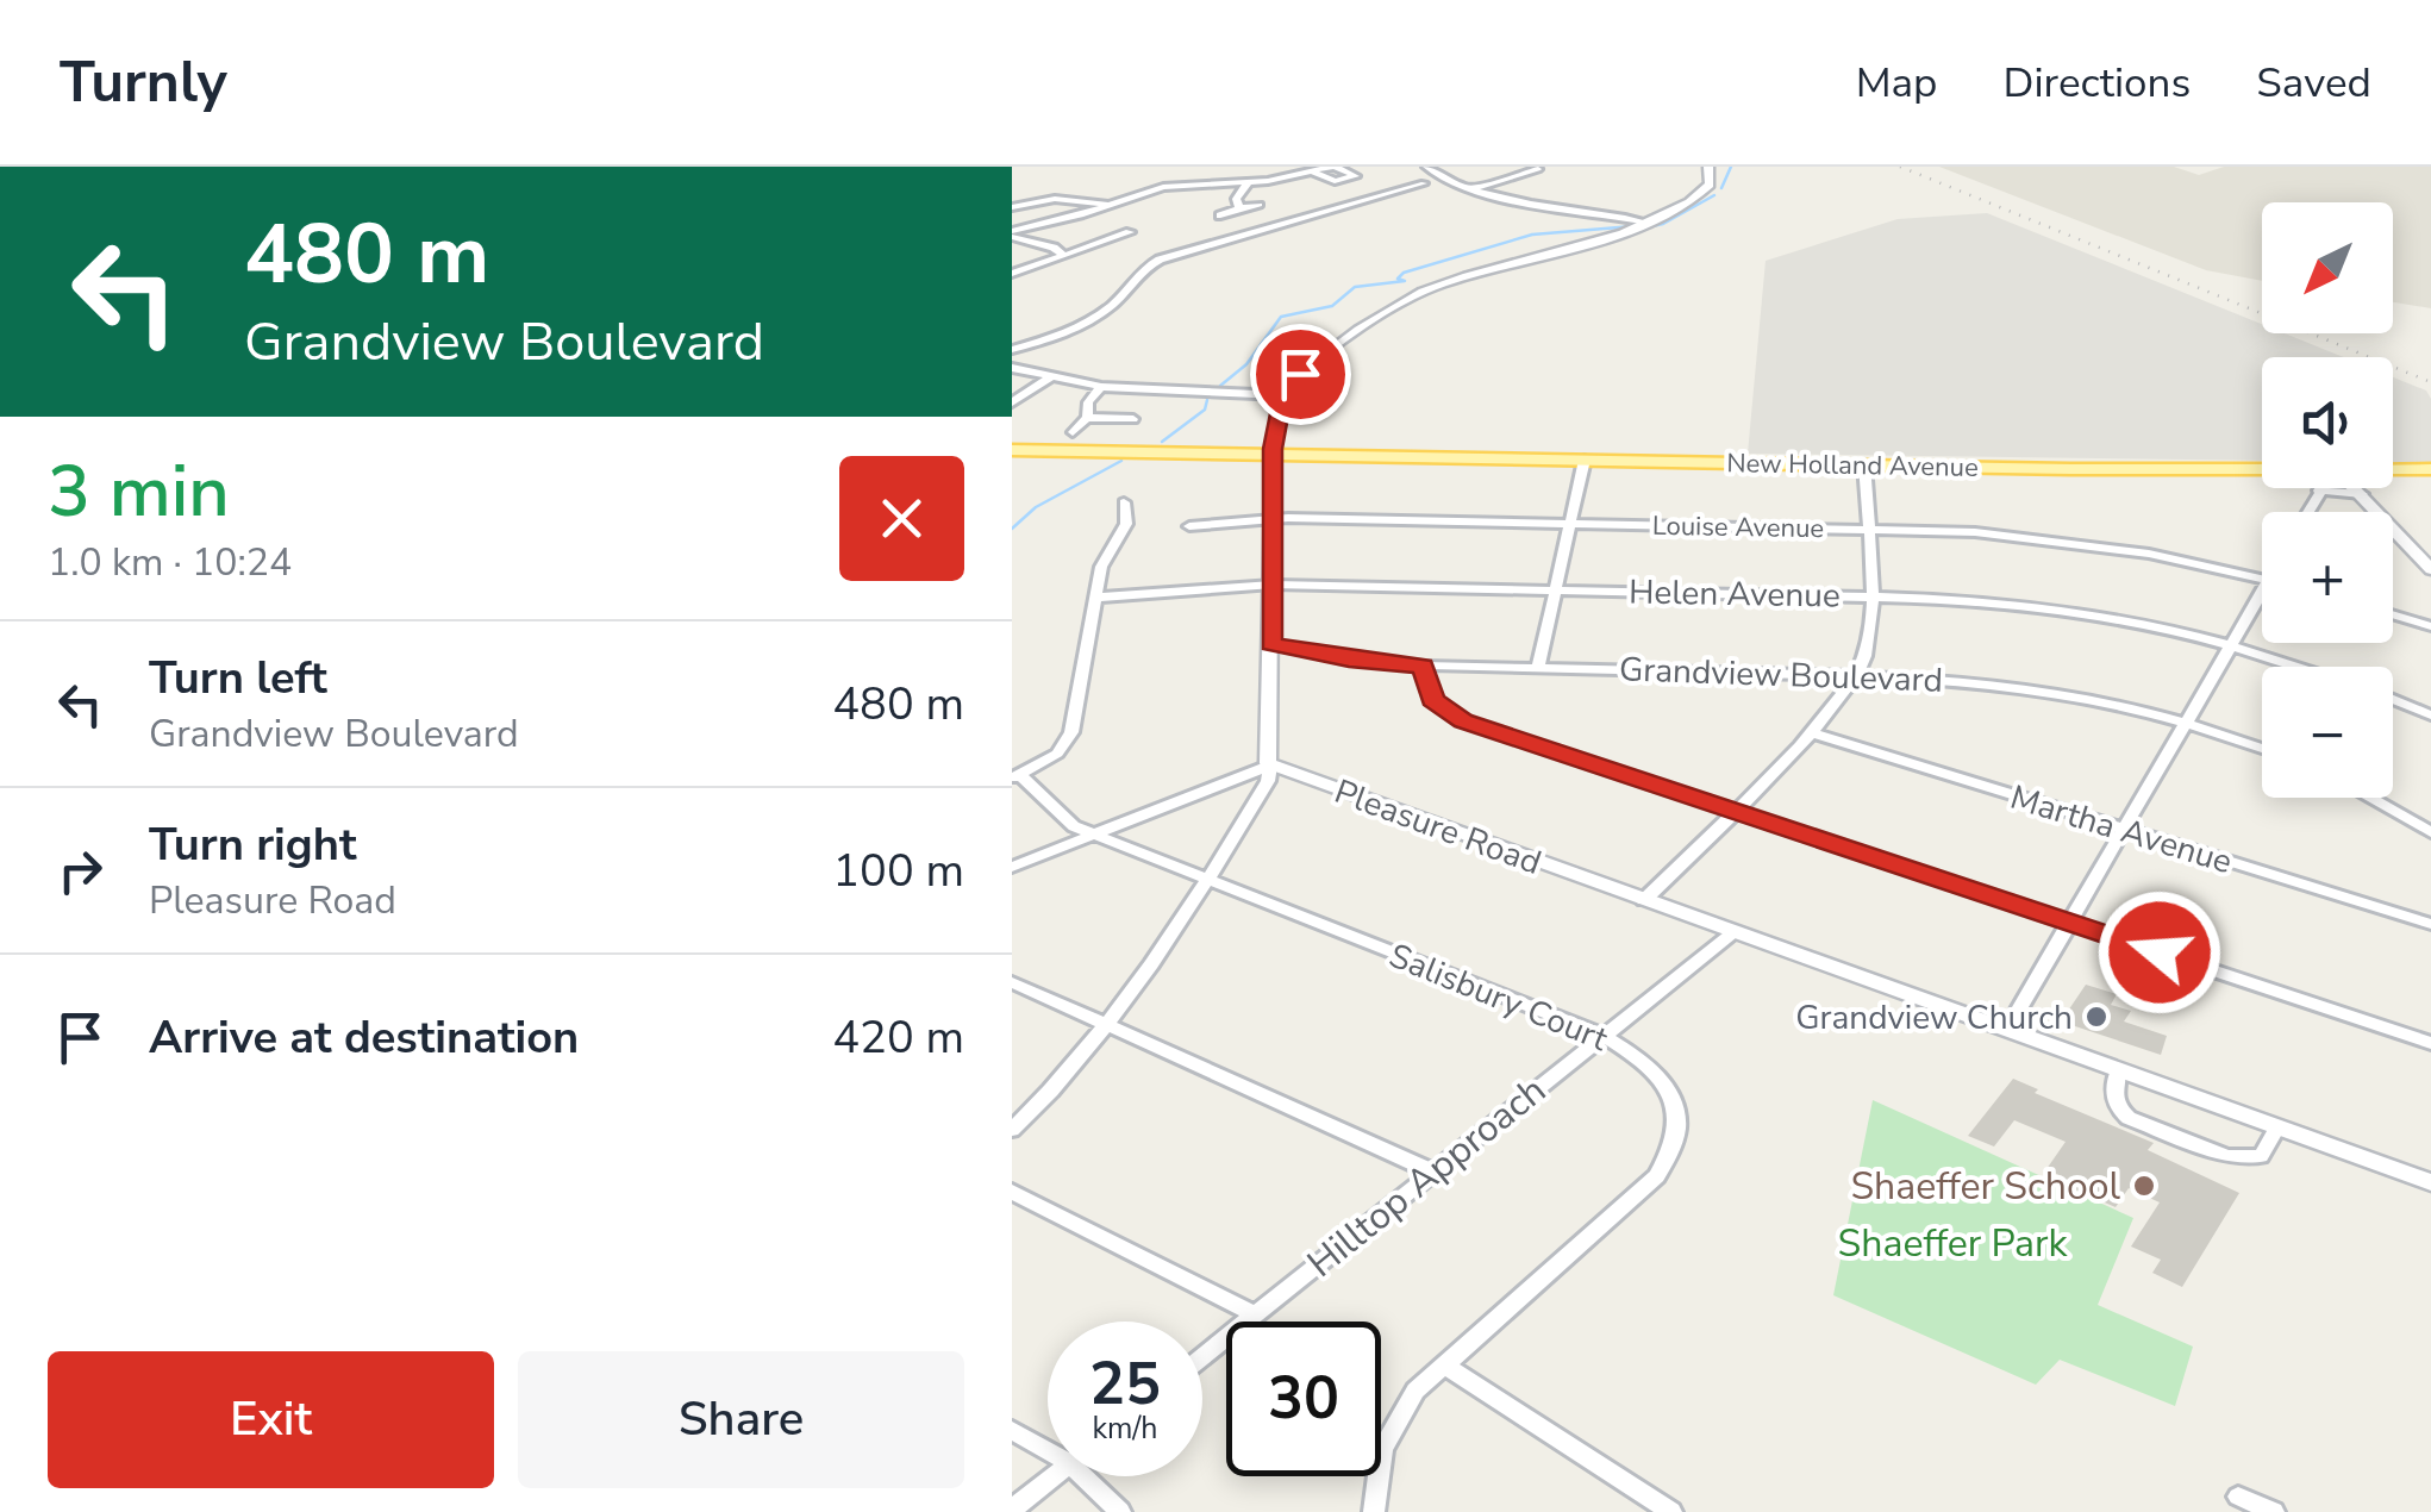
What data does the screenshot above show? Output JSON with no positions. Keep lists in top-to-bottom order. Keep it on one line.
{"streets":{"main road":["New Holland Avenue"],"street":["Louise Avenue","Helen Avenue","Grandview Boulevard","Pleasure Road","Martha Avenue","Salisbury Court","Hilltop Approach"]},"crossings":[["Pleasure Road","Hilltop Approach"],["Salisbury Court","Hilltop Approach"]],"parks":["Shaeffer Park"],"places":["Grandview Church","Shaeffer School"],"north":"bottom left","page":{"header":"Turnly","nav":["Map","Directions","Saved"],"turn":["480 m","Grandview Boulevard"],"map_buttons":["+","−"],"heading":["3 min","1.0 km · 10:24"],"list":[{"name":"Turn left","note":"Grandview Boulevard","value":"480 m"},{"name":"Turn right","note":"Pleasure Road","value":"100 m"},{"name":"Arrive at destination","value":"420 m"}],"speed":"25 km/h","limit":"30","buttons":["Exit","Share"]}}
